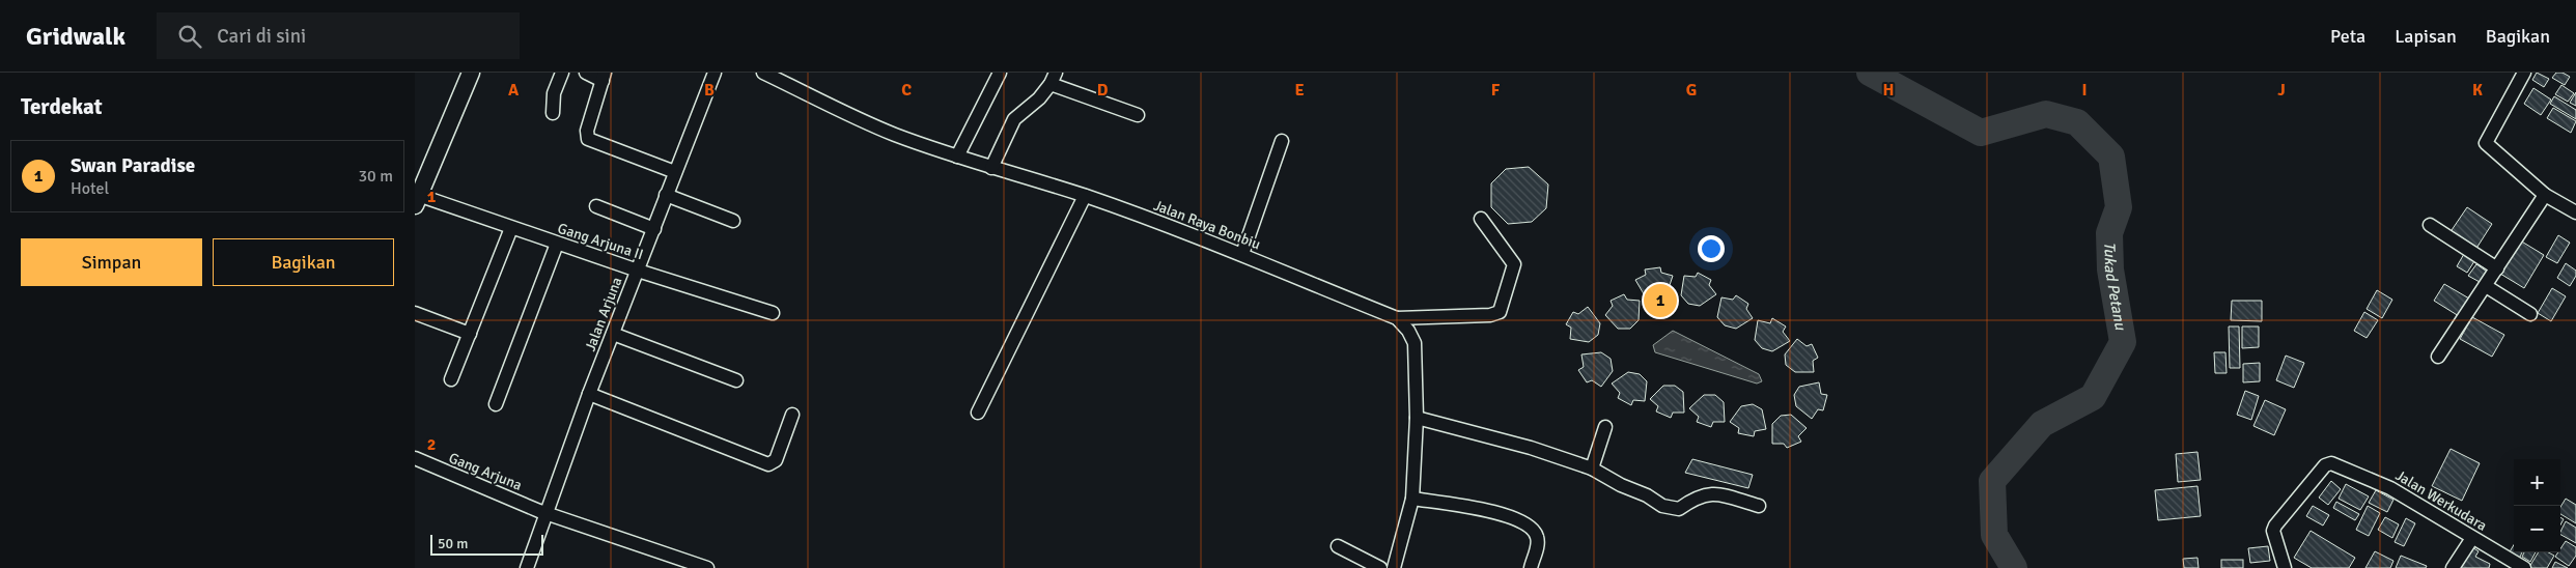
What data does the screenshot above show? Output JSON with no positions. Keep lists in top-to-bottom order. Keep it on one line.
{"streets":{"street":["Jalan Raya Bonbiu","Gang Arjuna II","Jalan Arjuna","Gang Arjuna","Jalan Werkudara"]},"crossings":[["Gang Arjuna II","Jalan Arjuna"],["Jalan Arjuna","Gang Arjuna"]],"water":["Tukad Petanu"],"scale_bar":"50 m","page":{"header":"Gridwalk","search":"Cari di sini","nav":["Peta","Lapisan","Bagikan"],"heading":"Terdekat","list":[{"mark":"1","name":"Swan Paradise","note":"Hotel","value":"30 m"}],"buttons":["Simpan","Bagikan"],"pins":"1","map_buttons":["+","−"],"scale":"50 m"},"grid":{"columns":["A","B","C","D","E","F","G","H","I","J","K"],"rows":["1","2"]}}
